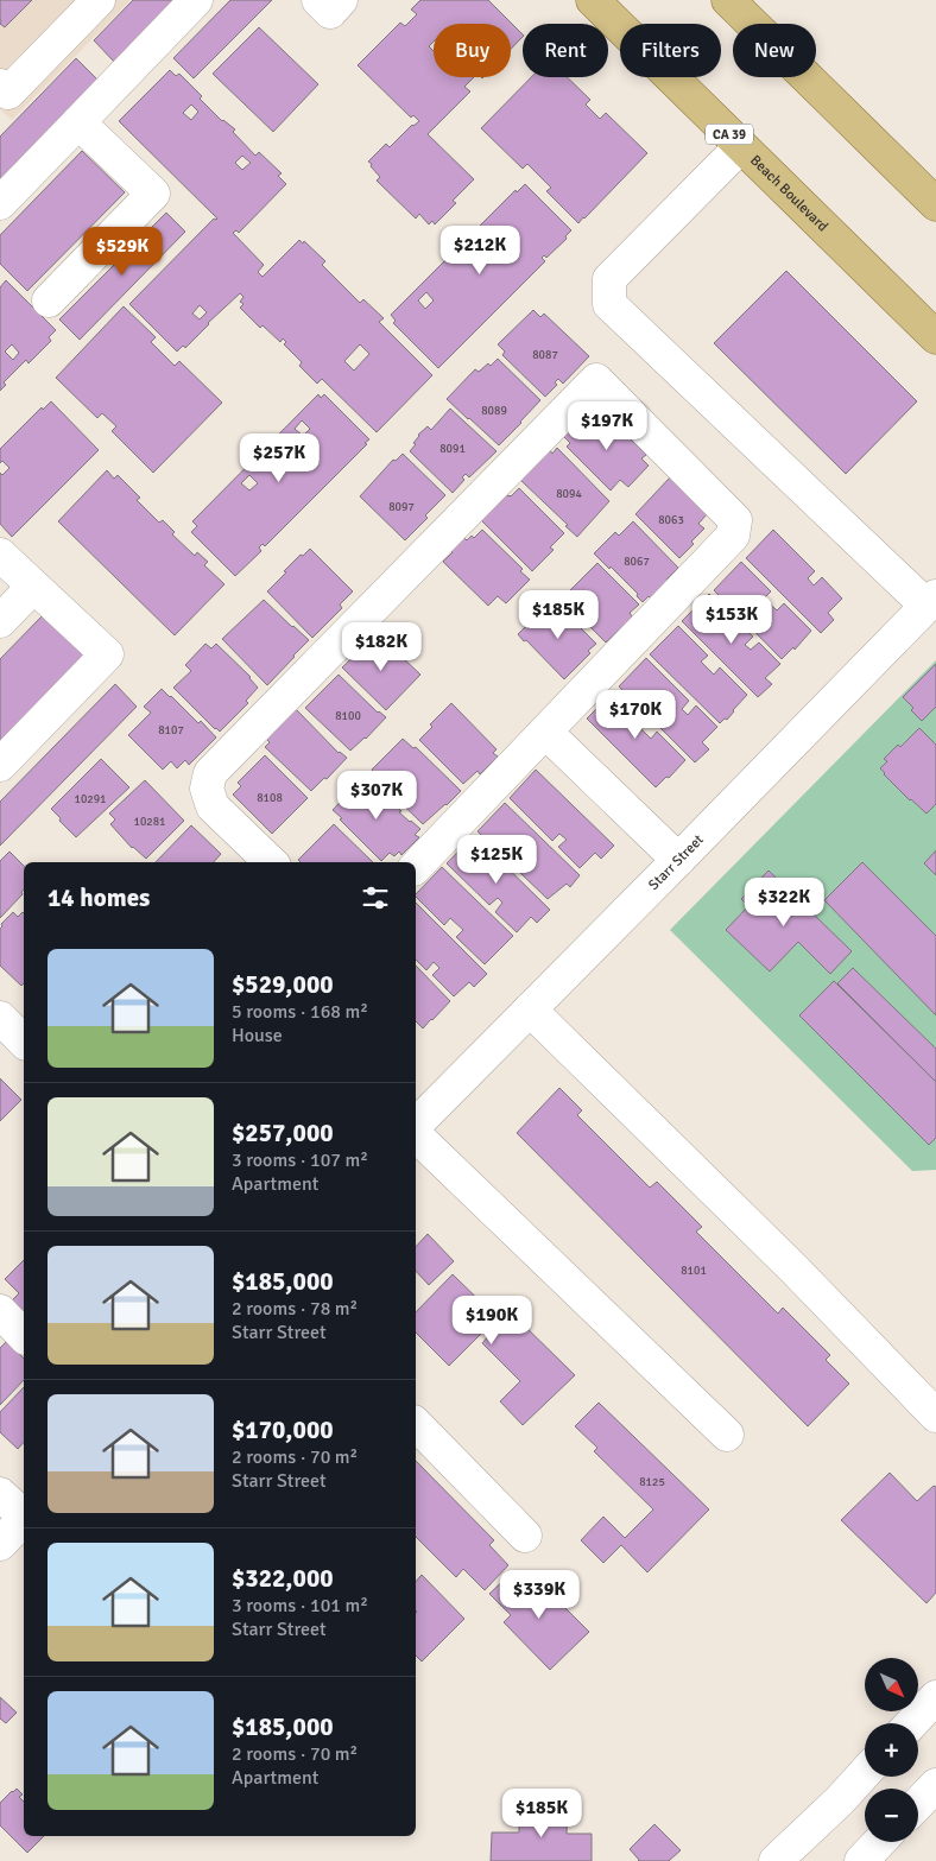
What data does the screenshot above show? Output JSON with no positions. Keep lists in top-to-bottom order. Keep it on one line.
{"streets":{"main road":["CA 39","Beach Boulevard"],"street":["Starr Street"]},"house_numbers":["8087","8089","8091","8094","8097","8063","8067","8100","8107","8108","10291","10281","8101","8125"],"north":"bottom right","page":{"chip":["Buy","Rent","Filters","New"],"price":["$212K","$529K","$197K","$257K","$185K","$153K","$182K","$170K","$307K","$125K","$322K","$190K","$339K","$185K"],"heading":"14 homes","list":[{"name":"$529,000","note":"5 rooms · 168 m² · House"},{"name":"$257,000","note":"3 rooms · 107 m² · Apartment"},{"name":"$185,000","note":"2 rooms · 78 m² · Starr Street"},{"name":"$170,000","note":"2 rooms · 70 m² · Starr Street"},{"name":"$322,000","note":"3 rooms · 101 m² · Starr Street"},{"name":"$185,000","note":"2 rooms · 70 m² · Apartment"}],"map_buttons":["+","−"]}}
